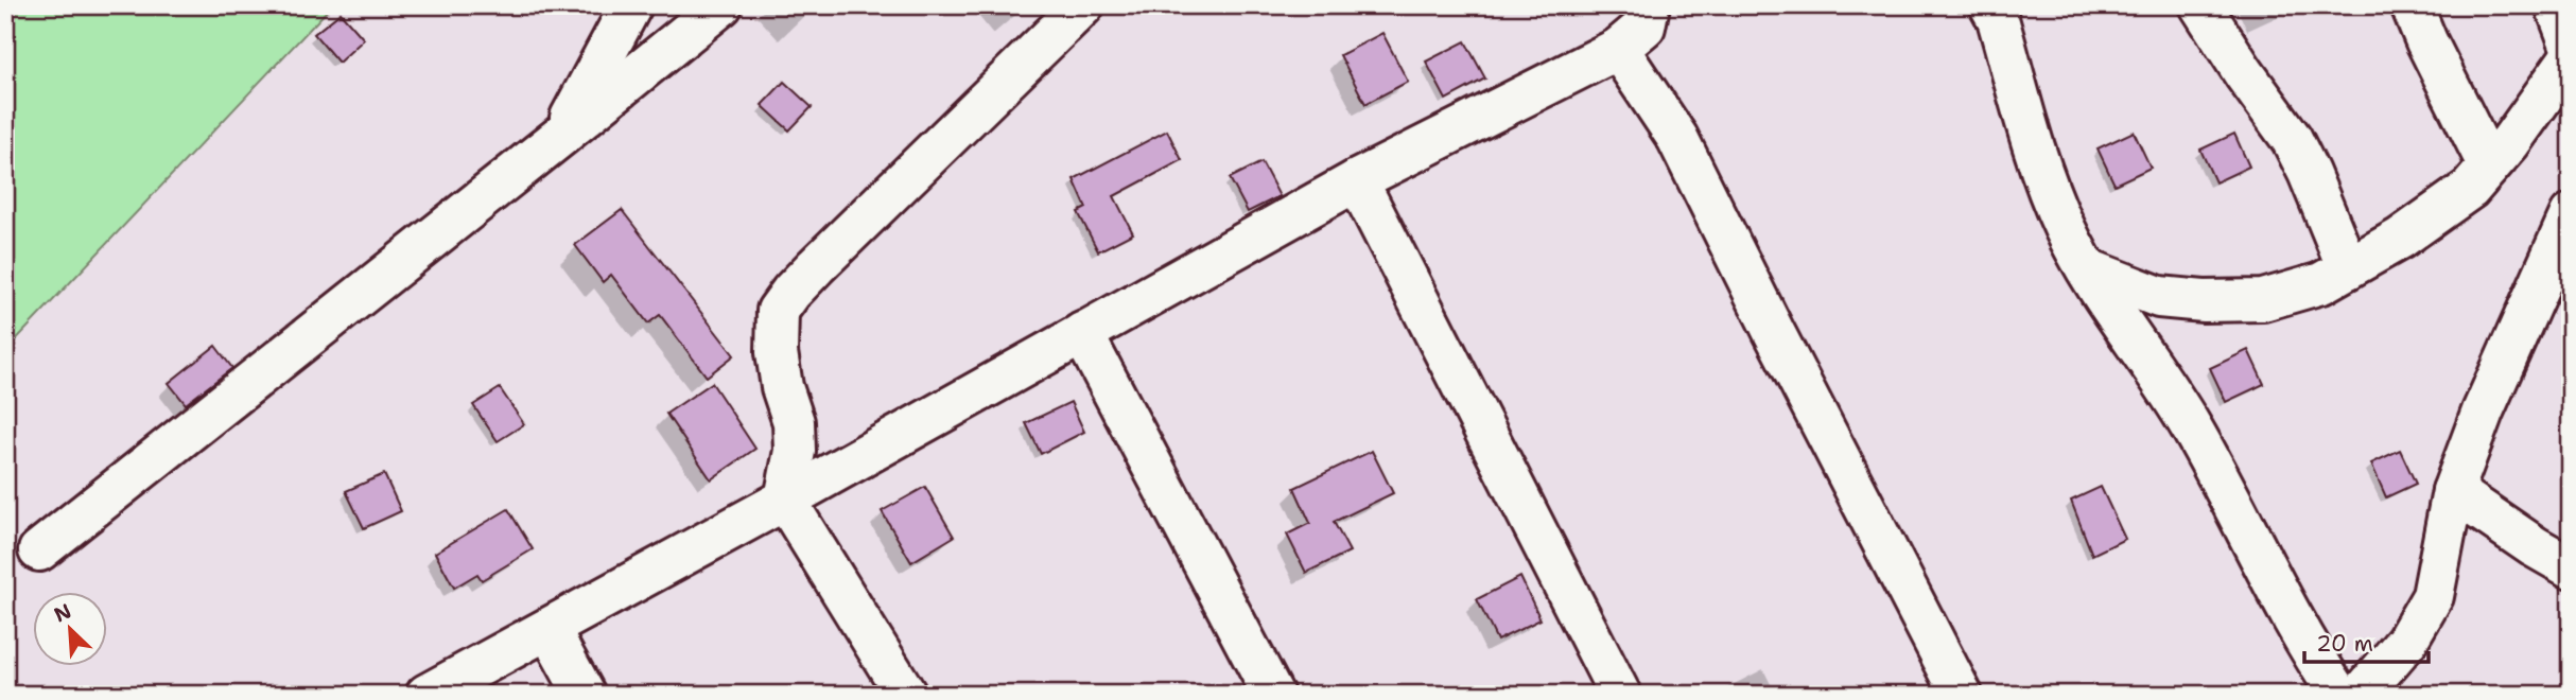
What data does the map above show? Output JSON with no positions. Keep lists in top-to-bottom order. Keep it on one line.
{"scale_bar":"20 m","north":"top left"}
